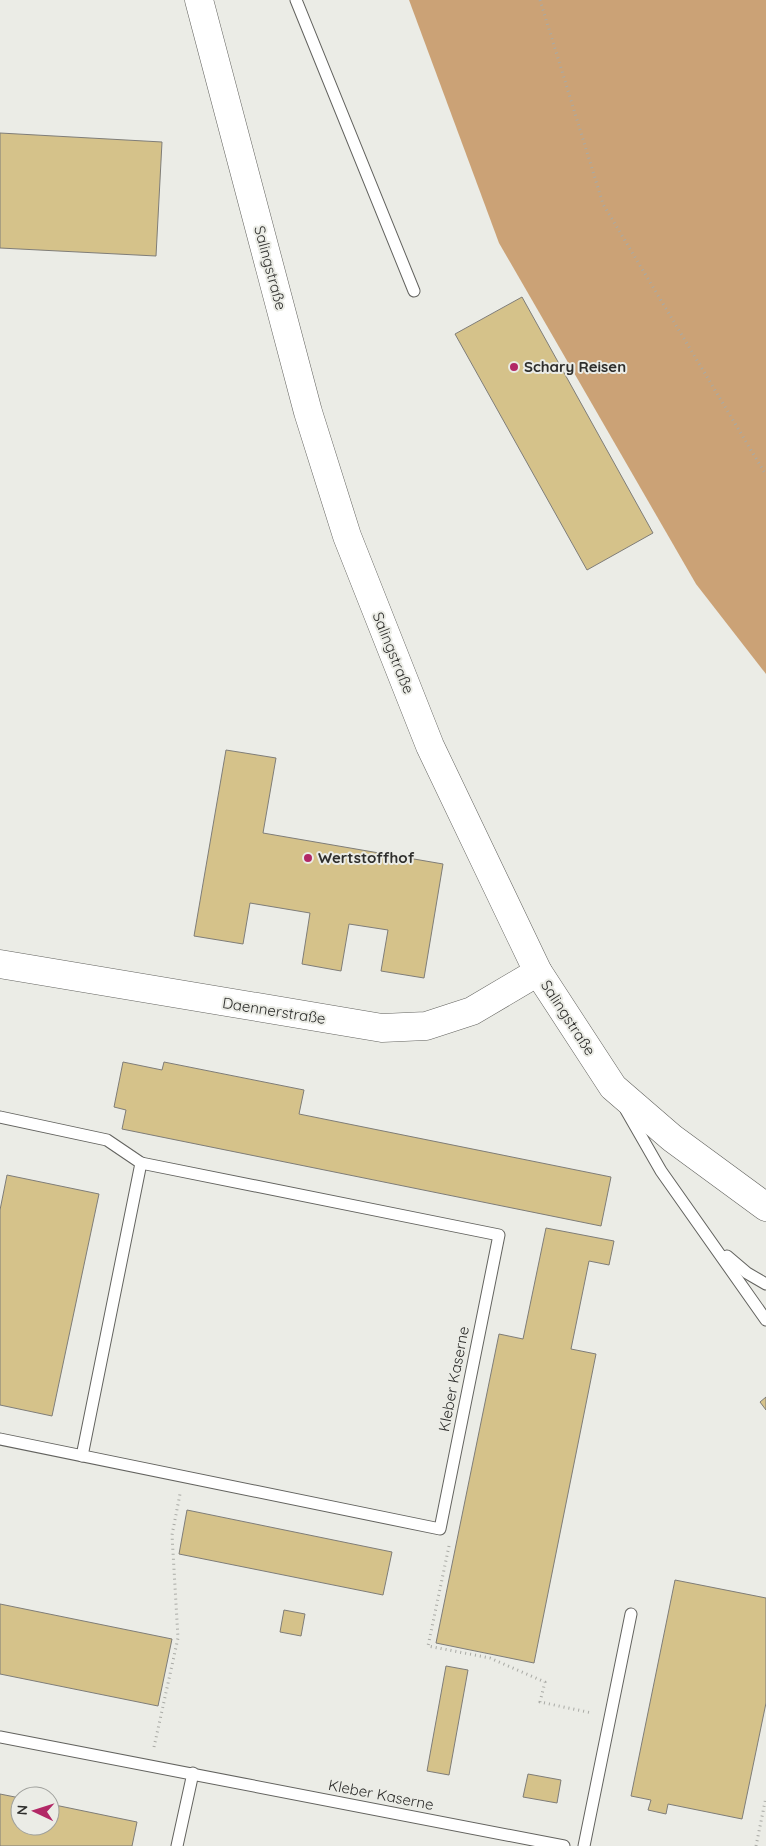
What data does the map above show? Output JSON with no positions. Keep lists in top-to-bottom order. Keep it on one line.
{"streets":{"street":["Salingstraße","Daennerstraße"],"lane":["Kleber Kaserne"]},"crossings":[["Salingstraße","Daennerstraße"]],"places":["Schary Reisen","Wertstoffhof"],"north":"left"}
